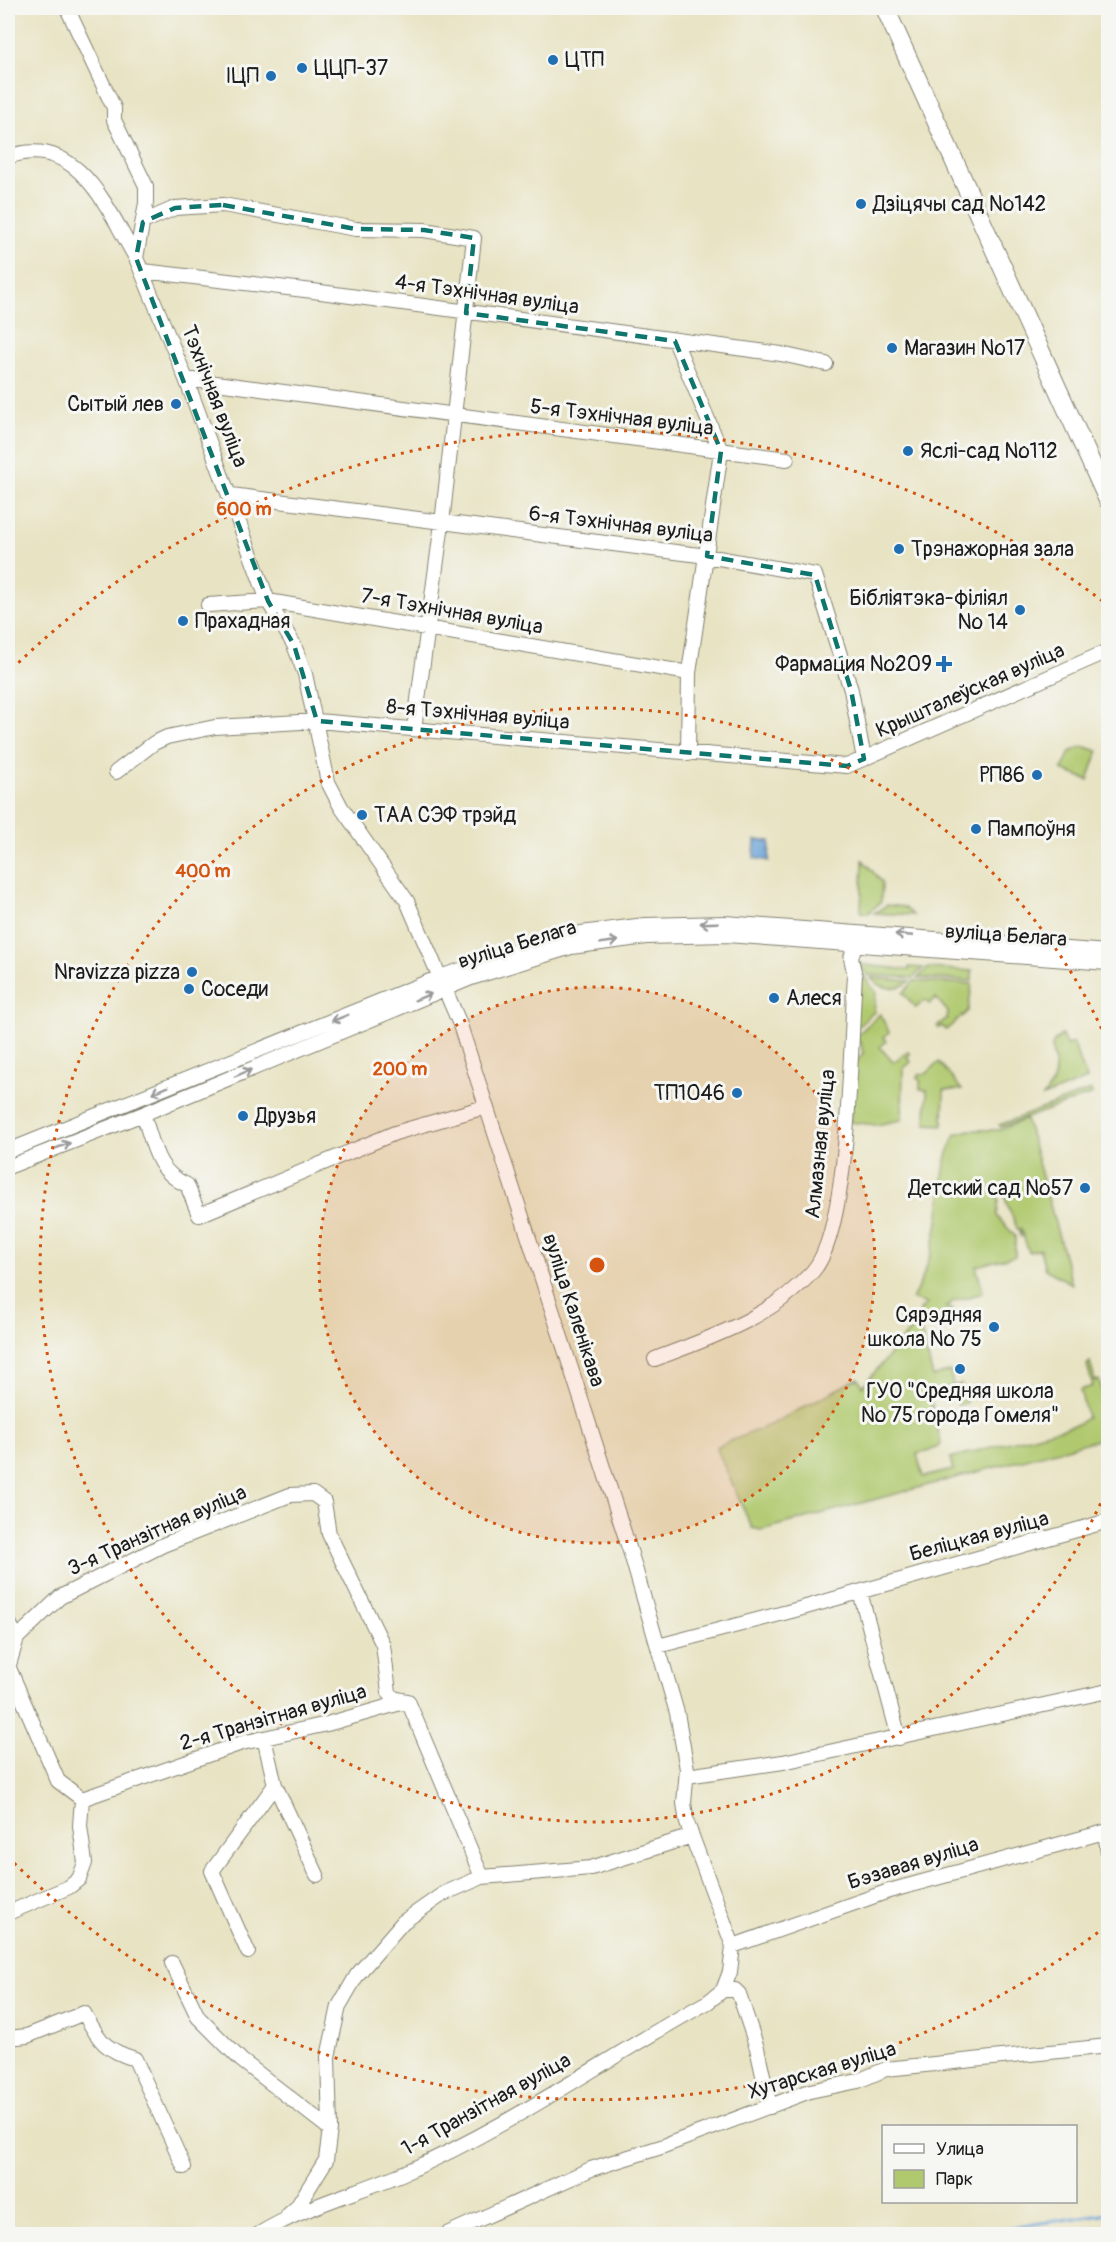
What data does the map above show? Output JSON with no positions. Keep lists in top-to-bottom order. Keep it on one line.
{"streets":{"street":["4-я Тэхнічная вуліца","Тэхнічная вуліца","5-я Тэхнічная вуліца","6-я Тэхнічная вуліца","7-я Тэхнічная вуліца","Крышталеўская вуліца","8-я Тэхнічная вуліца","вуліца Белага","Алмазная вуліца","вуліца Каленікава","3-я Транзітная вуліца","Беліцкая вуліца","2-я Транзітная вуліца","Бэзавая вуліца","Хутарская вуліца","1-я Транзітная вуліца"]},"crossings":[["4-я Тэхнічная вуліца","Тэхнічная вуліца"],["Тэхнічная вуліца","5-я Тэхнічная вуліца"],["Тэхнічная вуліца","6-я Тэхнічная вуліца"],["Тэхнічная вуліца","7-я Тэхнічная вуліца"],["Тэхнічная вуліца","8-я Тэхнічная вуліца"],["Тэхнічная вуліца","вуліца Белага"],["Тэхнічная вуліца","вуліца Каленікава"],["6-я Тэхнічная вуліца","Крышталеўская вуліца"],["Крышталеўская вуліца","8-я Тэхнічная вуліца"],["вуліца Белага","Алмазная вуліца"],["вуліца Белага","вуліца Каленікава"],["вуліца Каленікава","Беліцкая вуліца"],["вуліца Каленікава","Бэзавая вуліца"],["3-я Транзітная вуліца","2-я Транзітная вуліца"]],"places":{"other":["ЦТП","ЦЦП-37","ІЦП","Дзіцячы сад №142","Магазин №17","Сытый лев","Яслі-сад №112","Трэнажорная зала","Бібліятэка-філіял № 14","Прахадная","РП86","ТАА СЭФ трэйд","Пампоўня","Nravizza pizza","Соседи","Алеся","ТП1046","Друзья","Детский сад №57","Сярэдняя школа № 75","ГУО \"Средняя школа № 75 города Гомеля\""],"health":["Фармация №209"]},"legend":["Улица","Парк"],"rings":["600 m","400 m","200 m"]}
